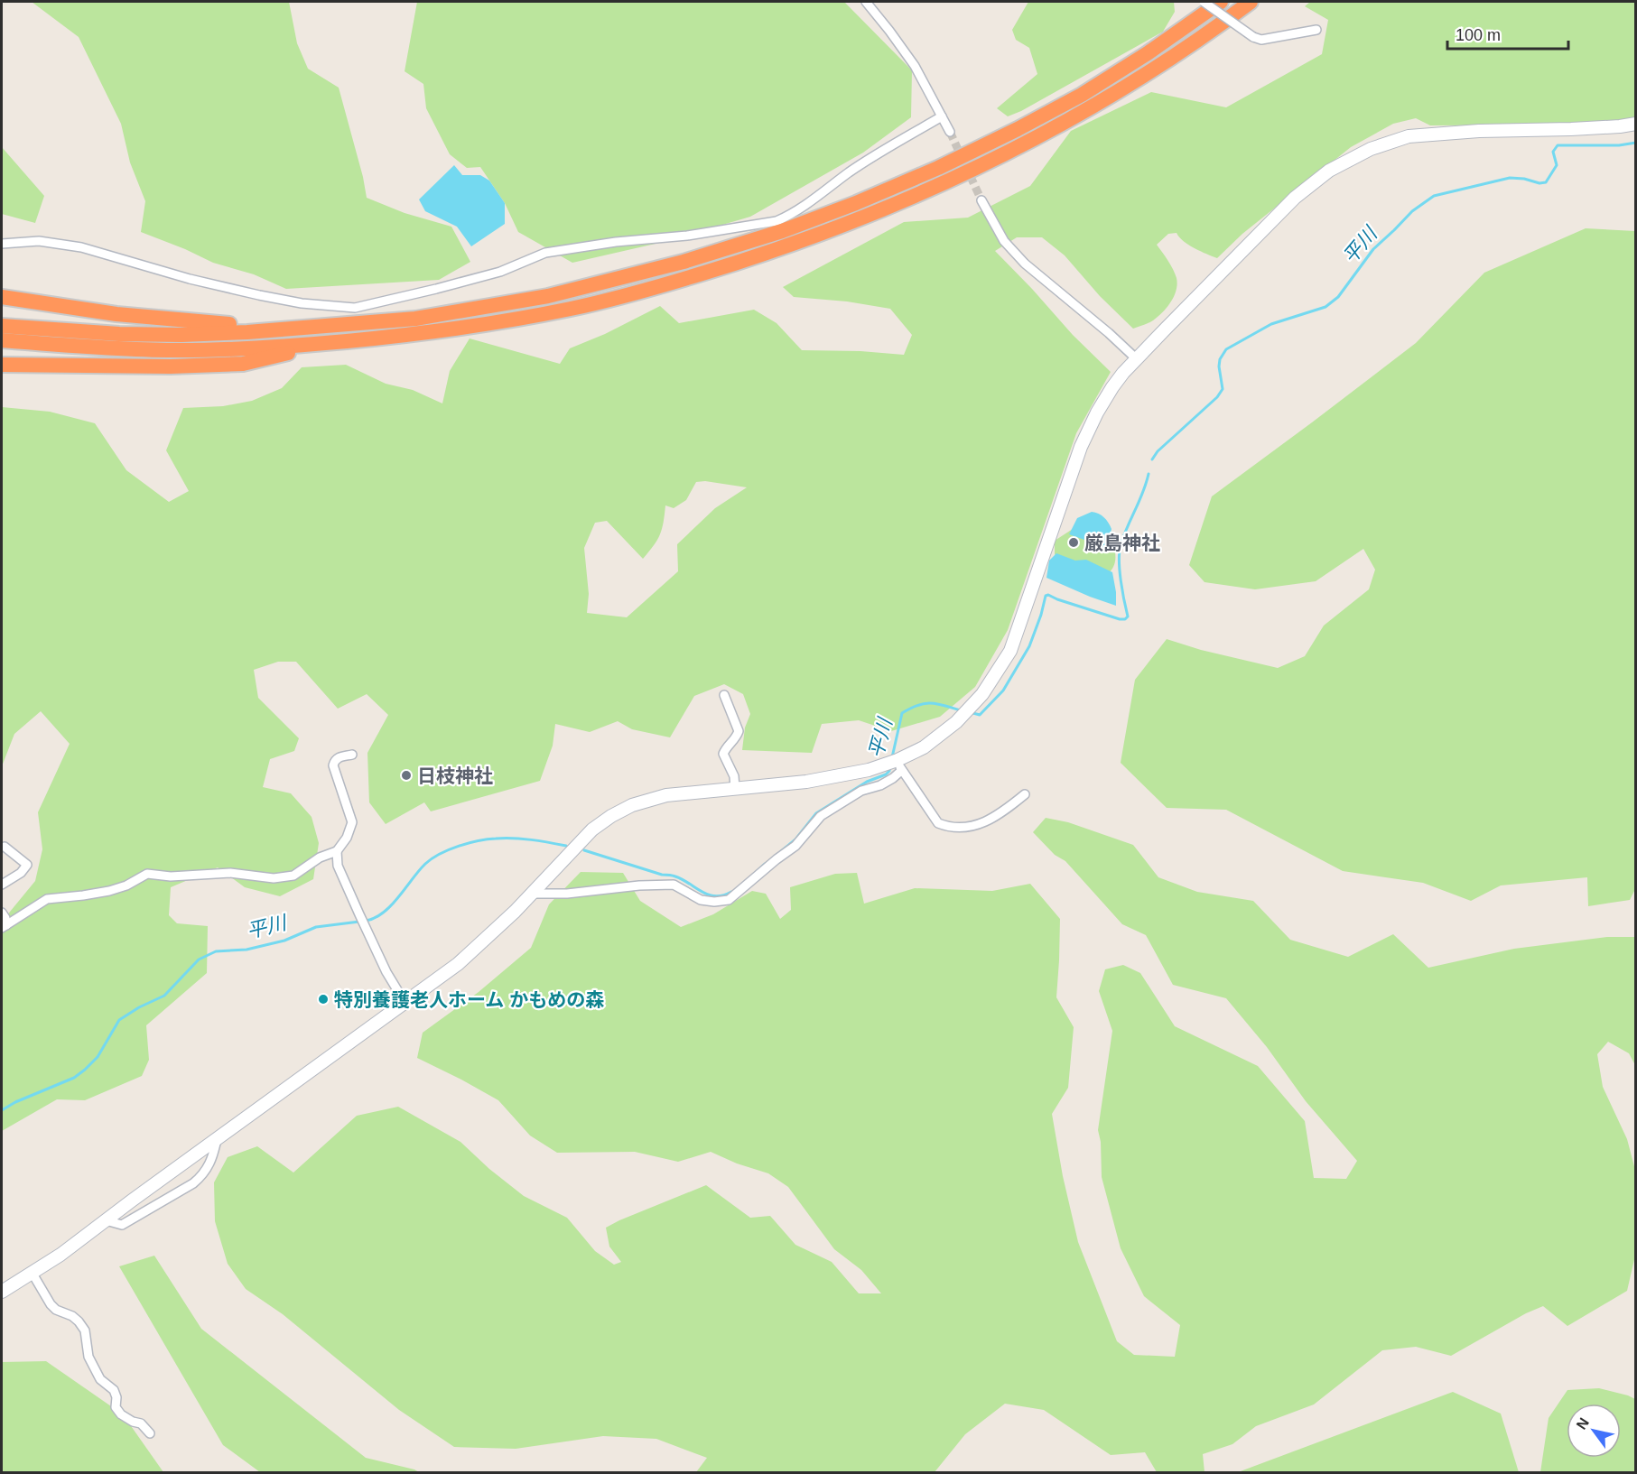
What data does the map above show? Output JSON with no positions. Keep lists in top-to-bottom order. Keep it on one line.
{"water":["平川"],"places":["厳島神社","日枝神社","特別養護老人ホーム かもめの森"],"scale_bar":"100 m","north":"top left"}
